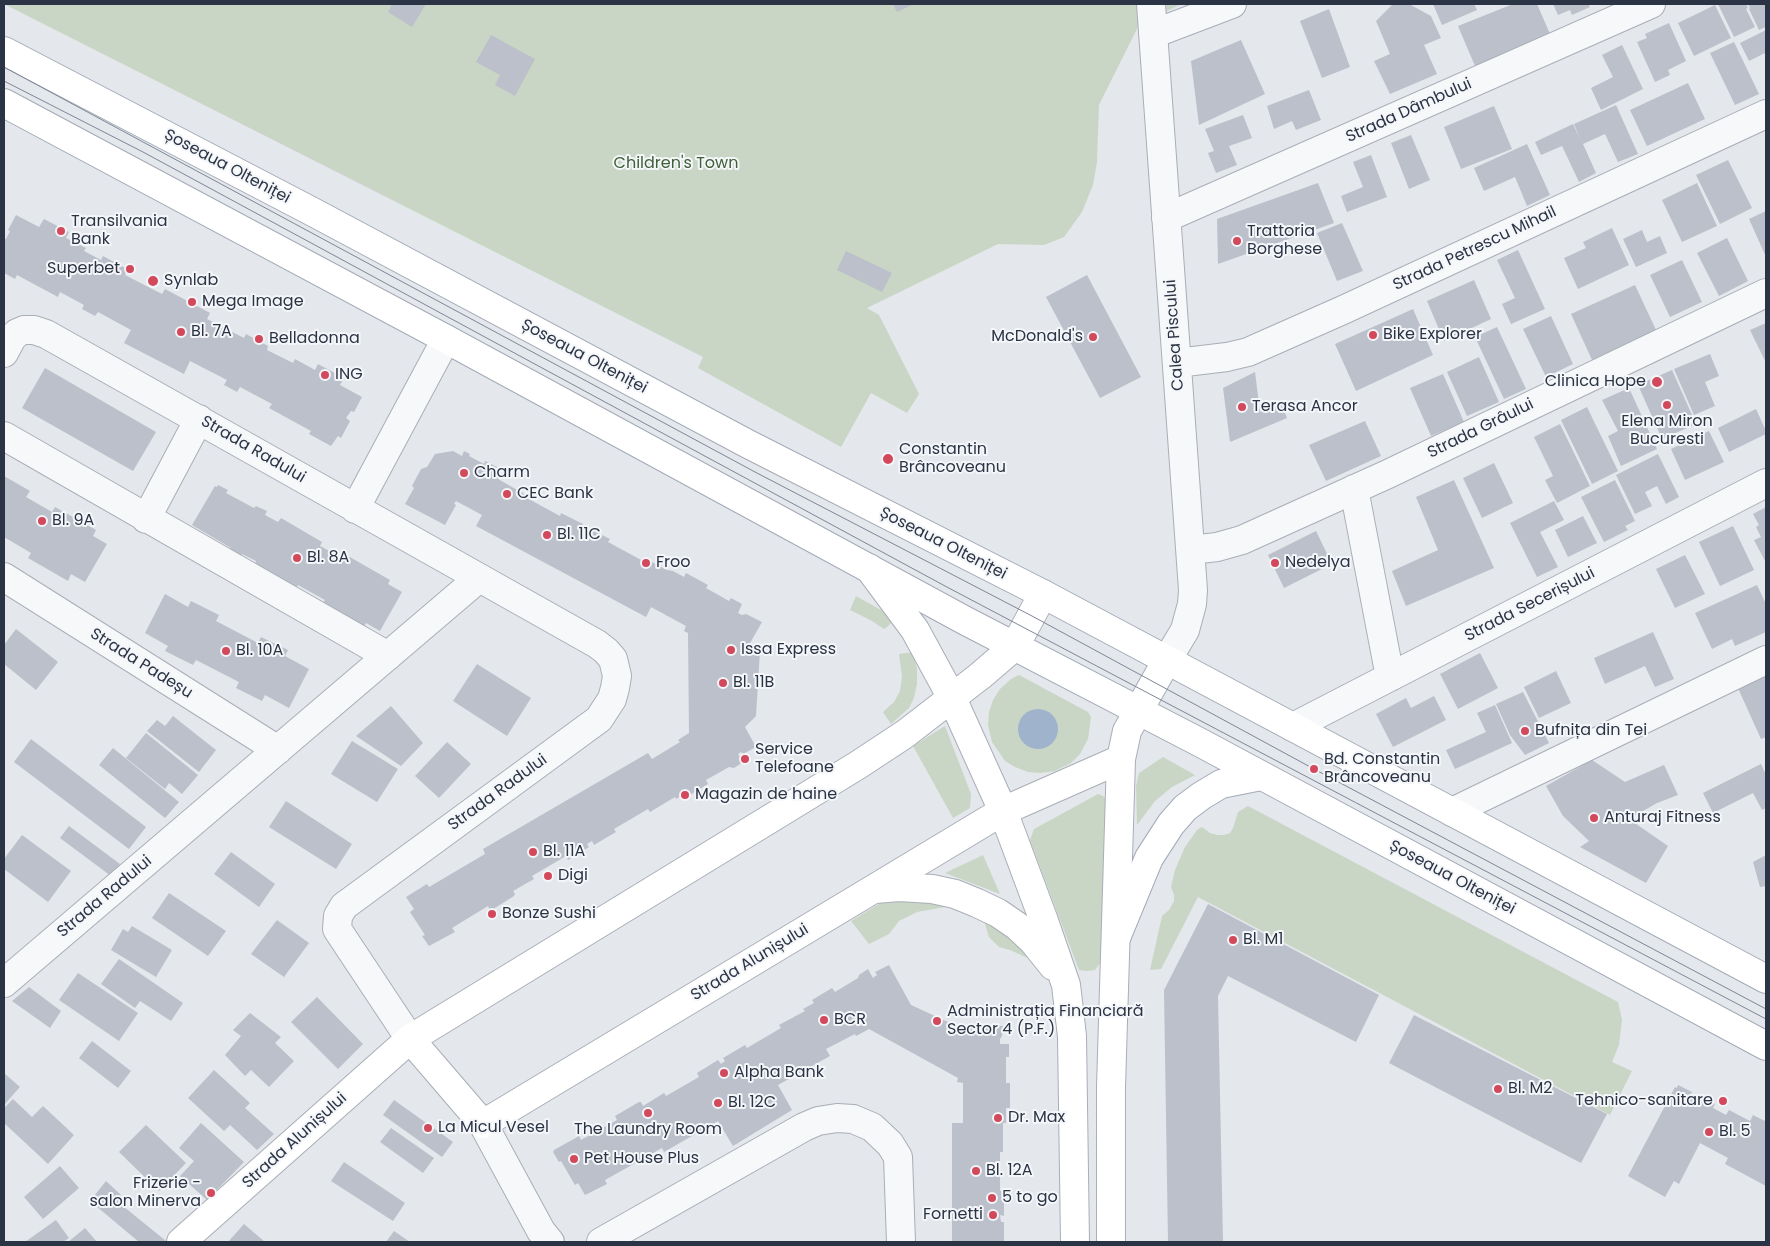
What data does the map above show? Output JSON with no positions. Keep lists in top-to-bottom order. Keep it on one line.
{"streets":{"main road":["Șoseaua Olteniței","Strada Alunișului"],"street":["Strada Dâmbului","Strada Petrescu Mihail","Calea Piscului","Strada Grâului","Strada Radului","Strada Secerișului","Strada Padeșu"]},"crossings":[["Strada Dâmbului","Calea Piscului"],["Șoseaua Olteniței","Calea Piscului"],["Șoseaua Olteniței","Strada Secerișului"],["Șoseaua Olteniței","Strada Alunișului"],["Strada Petrescu Mihail","Calea Piscului"],["Calea Piscului","Strada Grâului"],["Strada Radului","Strada Padeșu"],["Strada Radului","Strada Alunișului"]],"parks":["Children's Town"],"places":["Transilvania Bank","Trattoria Borghese","Superbet","Synlab","Mega Image","Bl. 7A","Bike Explorer","McDonald's","Belladonna","ING","Clinica Hope","Elena Miron Bucuresti","Terasa Ancor","Constantin Brâncoveanu","Charm","CEC Bank","Bl. 9A","Bl. 11C","Bl. 8A","Froo","Nedelya","Issa Express","Bl. 10A","Bl. 11B","Bufnița din Tei","Service Telefoane","Bd. Constantin Brâncoveanu","Magazin de haine","Anturaj Fitness","Bl. 11A","Digi","Bonze Sushi","Bl. M1","BCR","Administrația Financiară Sector 4 (P.F.)","Alpha Bank","Bl. M2","Tehnico-sanitare","Bl. 12C","The Laundry Room","Dr. Max","La Micul Vesel","Bl. 5","Pet House Plus","Bl. 12A","Frizerie - salon Minerva","5 to go","Fornetti"]}
